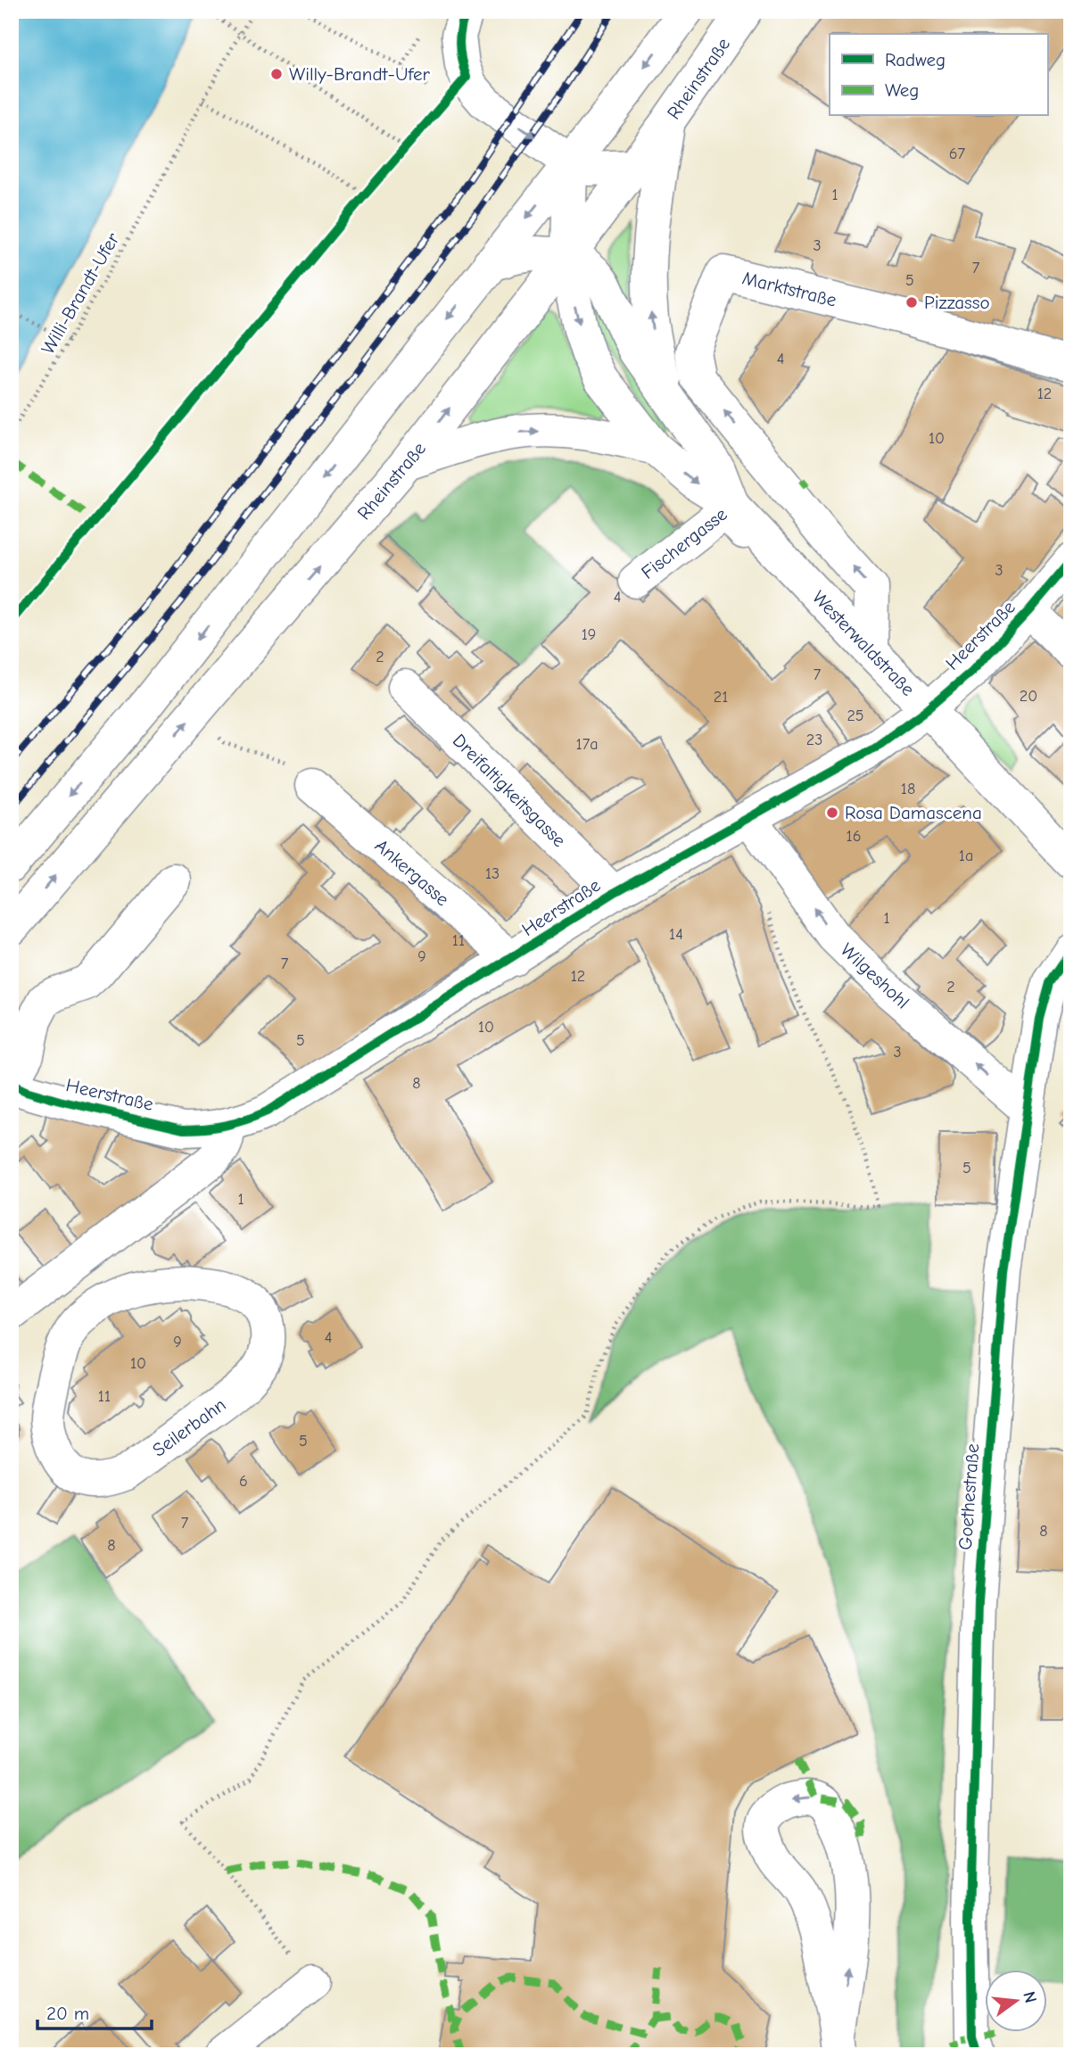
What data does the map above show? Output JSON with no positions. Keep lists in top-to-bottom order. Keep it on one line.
{"streets":{"main road":["Rheinstraße","Marktstraße","Fischergasse","Heerstraße","Westerwaldstraße","Dreifaltigkeitsgasse","Ankergasse","Wilgeshohl","Seilerbahn","Goethestraße"],"path":["Willi-Brandt-Ufer"]},"crossings":[["Rheinstraße","Westerwaldstraße"],["Marktstraße","Westerwaldstraße"],["Fischergasse","Westerwaldstraße"],["Heerstraße","Westerwaldstraße"],["Heerstraße","Dreifaltigkeitsgasse"],["Heerstraße","Ankergasse"],["Heerstraße","Wilgeshohl"],["Wilgeshohl","Goethestraße"]],"one_way":["Wilgeshohl"],"places":["Willy-Brandt-Ufer","Pizzasso","Rosa Damascena"],"house_numbers":["67","1","3","7","5","4","12","10","3","4","19","2","7","20","21","25","23","17a","18","16","1a","13","1","14","11","9","7","12","2","10","5","3","8","5","1","4","9","10","11","5","6","7","8","8"],"legend":["Radweg","Weg"],"scale_bar":"20 m","north":"right"}
